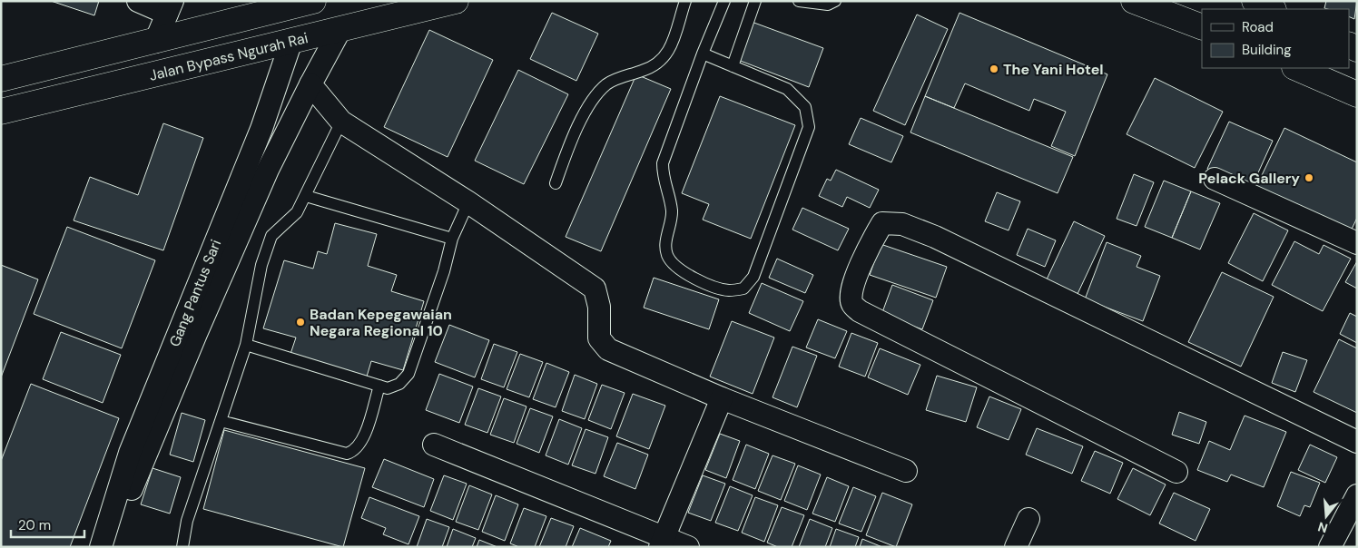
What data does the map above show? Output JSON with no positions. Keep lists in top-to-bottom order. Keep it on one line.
{"streets":{"highway":["Jalan Bypass Ngurah Rai"],"street":["Gang Pantus Sari"]},"crossings":[["Jalan Bypass Ngurah Rai","Gang Pantus Sari"]],"places":["The Yani Hotel","Pelack Gallery","Badan Kepegawaian Negara Regional 10"],"legend":["Road","Building"],"scale_bar":"20 m","north":"bottom"}
